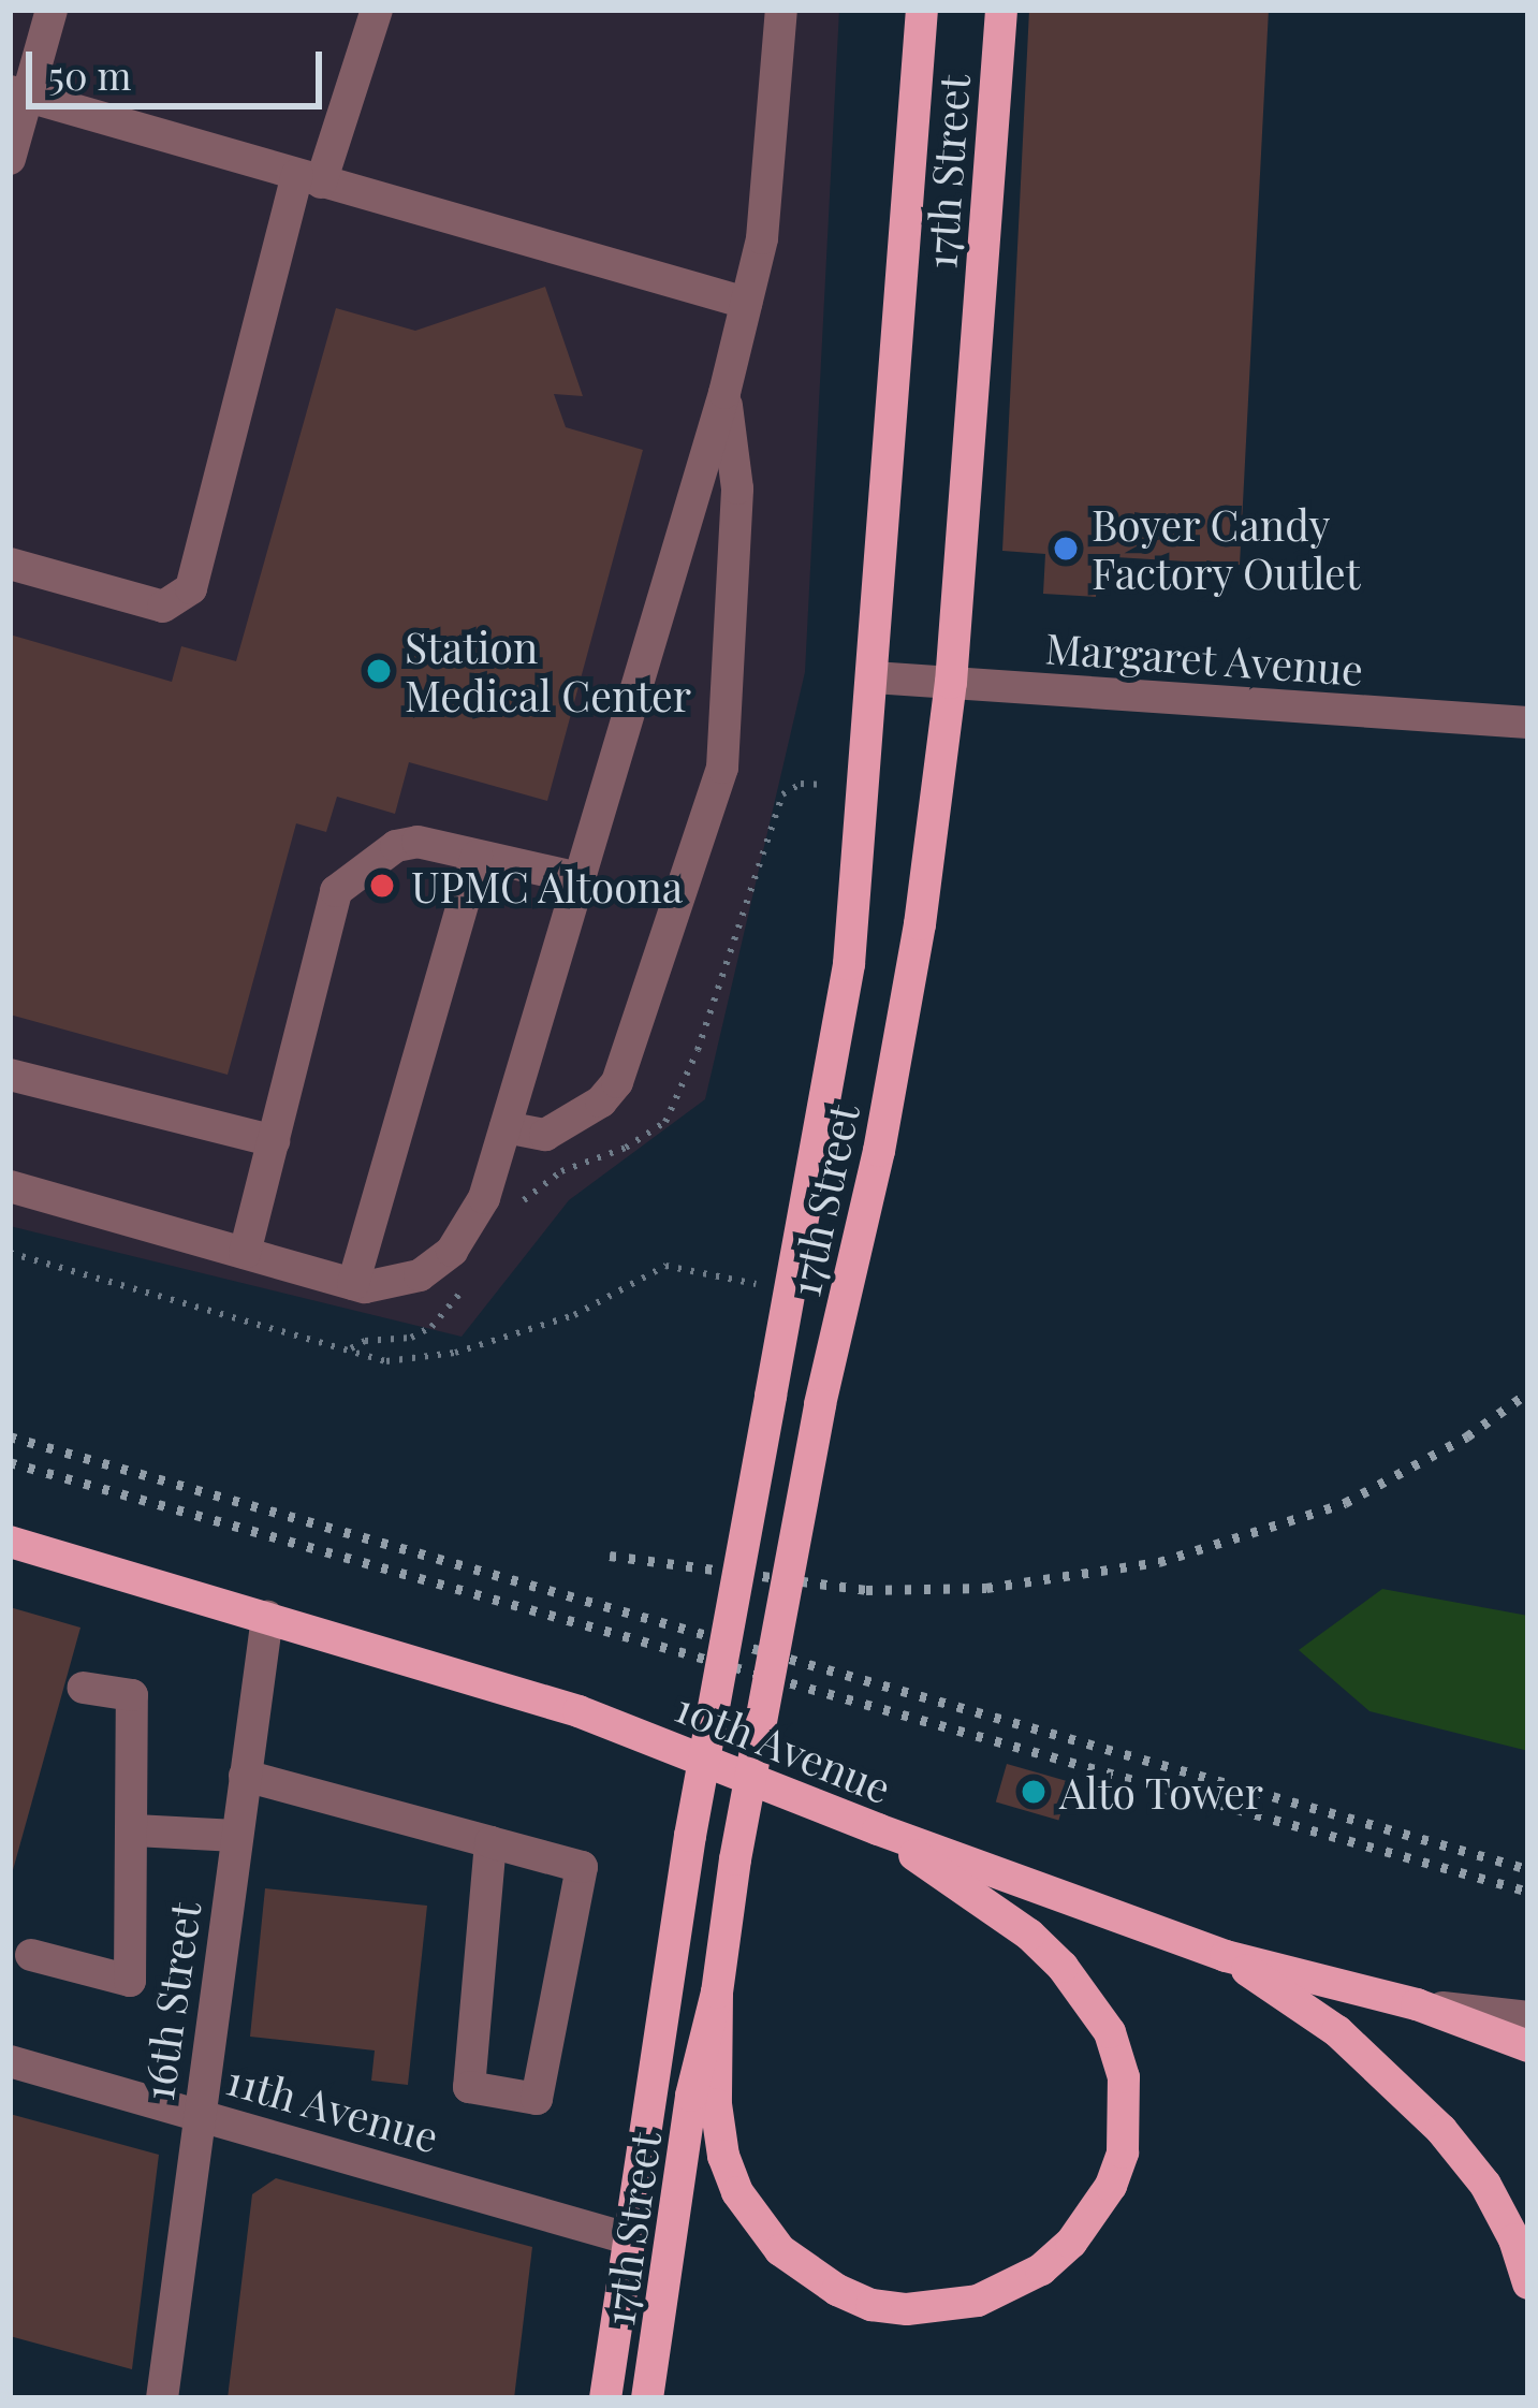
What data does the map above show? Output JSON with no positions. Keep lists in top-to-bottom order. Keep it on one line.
{"streets":{"main road":["17th Street","10th Avenue"],"street":["Margaret Avenue","16th Street","11th Avenue"]},"crossings":[["17th Street","Margaret Avenue"],["17th Street","11th Avenue"],["10th Avenue","16th Street"],["16th Street","11th Avenue"]],"places":["Boyer Candy Factory Outlet","Station Medical Center","UPMC Altoona","Alto Tower"],"scale_bar":"50 m"}
